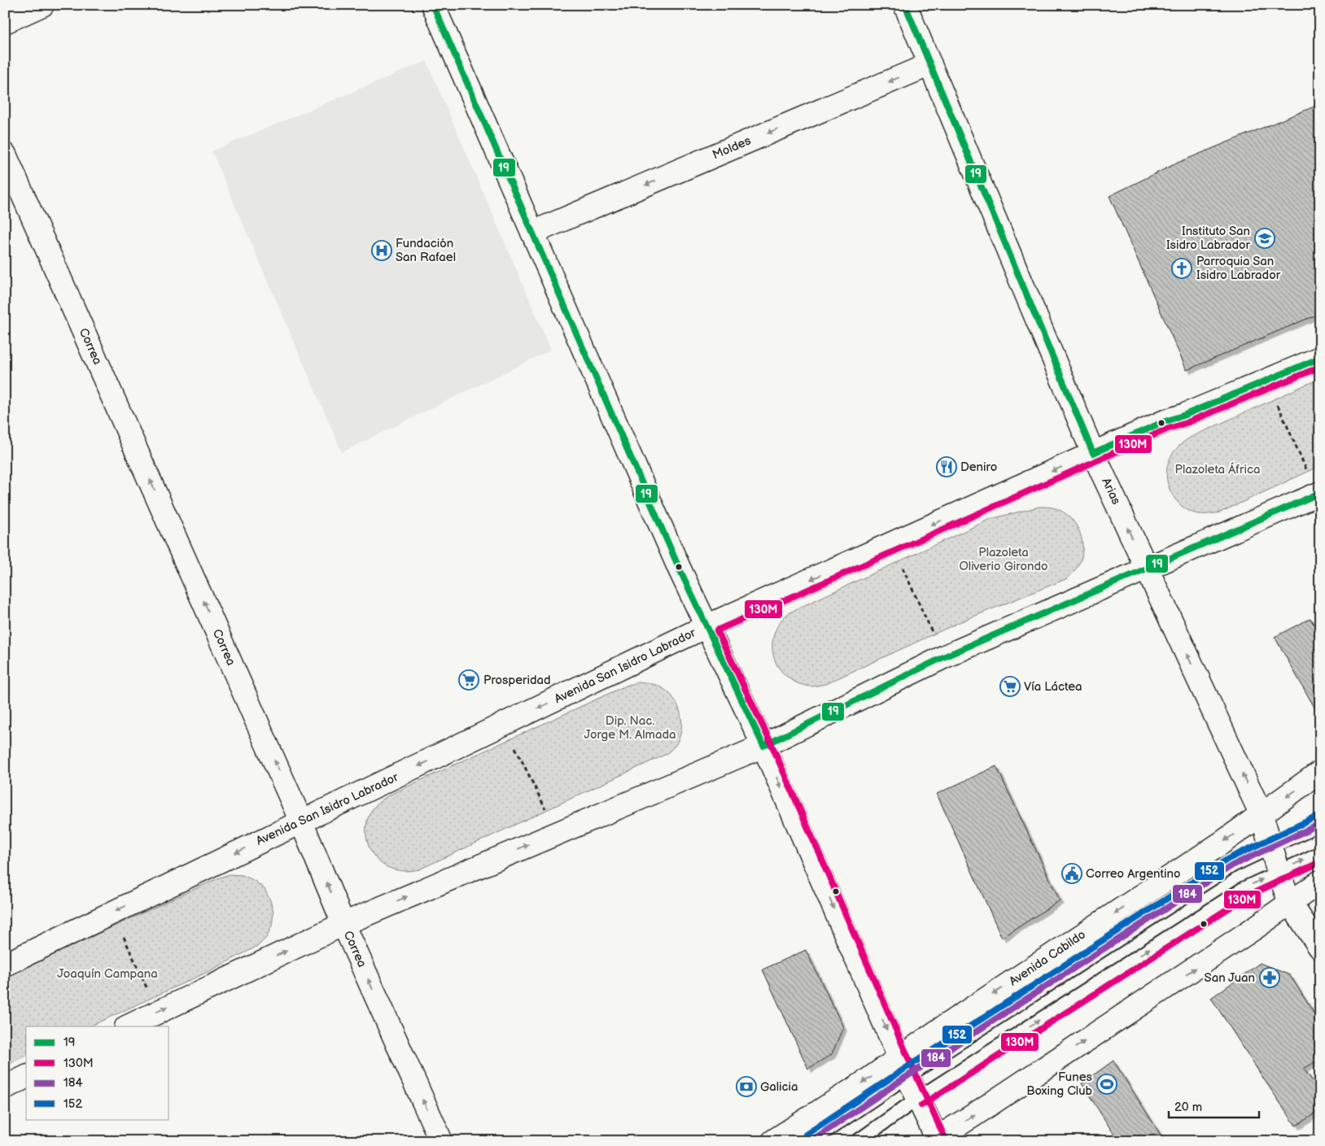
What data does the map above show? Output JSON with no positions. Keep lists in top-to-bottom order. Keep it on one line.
{"streets":{"street":["Moldes","Correa","Arias","Avenida San Isidro Labrador","Avenida Cabildo"]},"crossings":[["Moldes","Arias"],["Correa","Avenida San Isidro Labrador"],["Arias","Avenida San Isidro Labrador"],["Arias","Avenida Cabildo"]],"one_way":["Moldes","Correa","Arias"],"parks":["Plazoleta África","Plazoleta Oliverio Girondo","Dip. Nac. Jorge M. Almada","Joaquín Campana"],"places":{"school or university":["Instituto San Isidro Labrador"],"hospital":["Fundación San Rafael"],"church":["Parroquia San Isidro Labrador"],"restaurant":["Deniro"],"supermarket":["Prosperidad","Vía Láctea"],"public building":["Correo Argentino"],"pharmacy":["San Juan"],"sports":["Funes Boxing Club"],"bank":["Galicia"]},"lines":["transit line 19","transit line 130M","transit line 152","transit line 184"],"legend":["19","130M","184","152"],"scale_bar":"20 m"}
